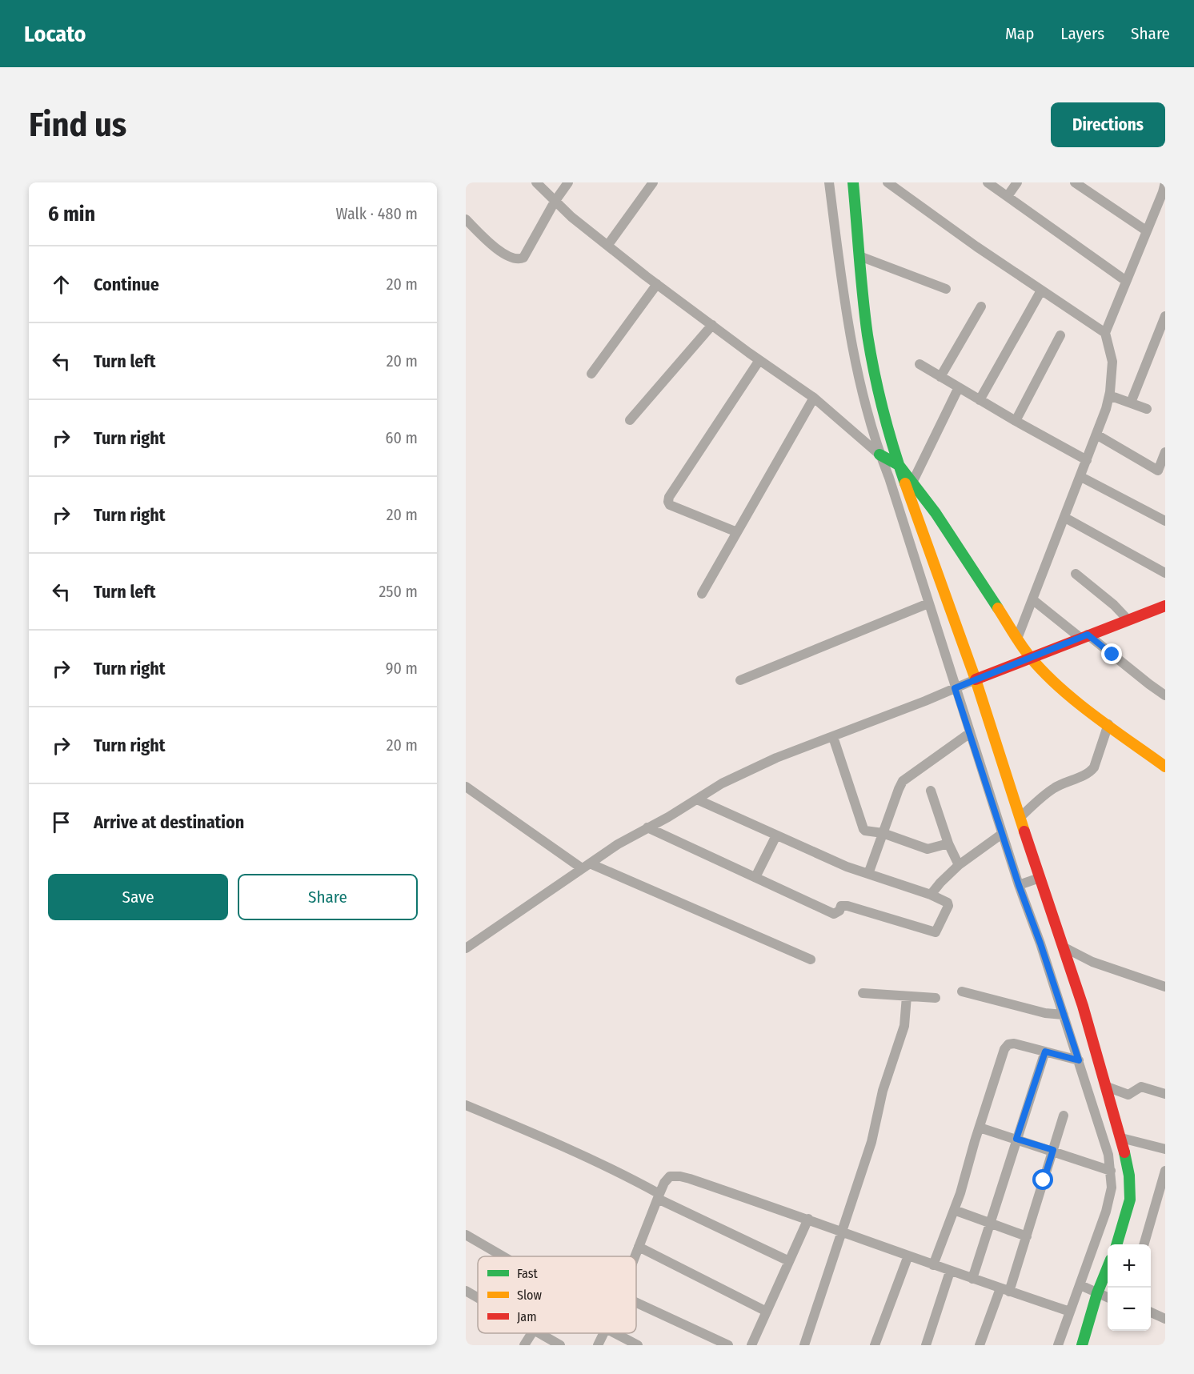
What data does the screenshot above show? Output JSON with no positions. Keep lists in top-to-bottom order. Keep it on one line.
{"legend":["Fast","Slow","Jam"],"page":{"header":"Locato","nav":["Map","Layers","Share"],"buttons":["Directions",["Save","Share"]],"title":"Find us","heading":["6 min","Walk · 480 m"],"list":[["Continue","20 m"],["Turn left","20 m"],["Turn right","60 m"],["Turn right","20 m"],["Turn left","250 m"],["Turn right","90 m"],["Turn right","20 m"],"Arrive at destination"],"map_buttons":["+","−"]}}
